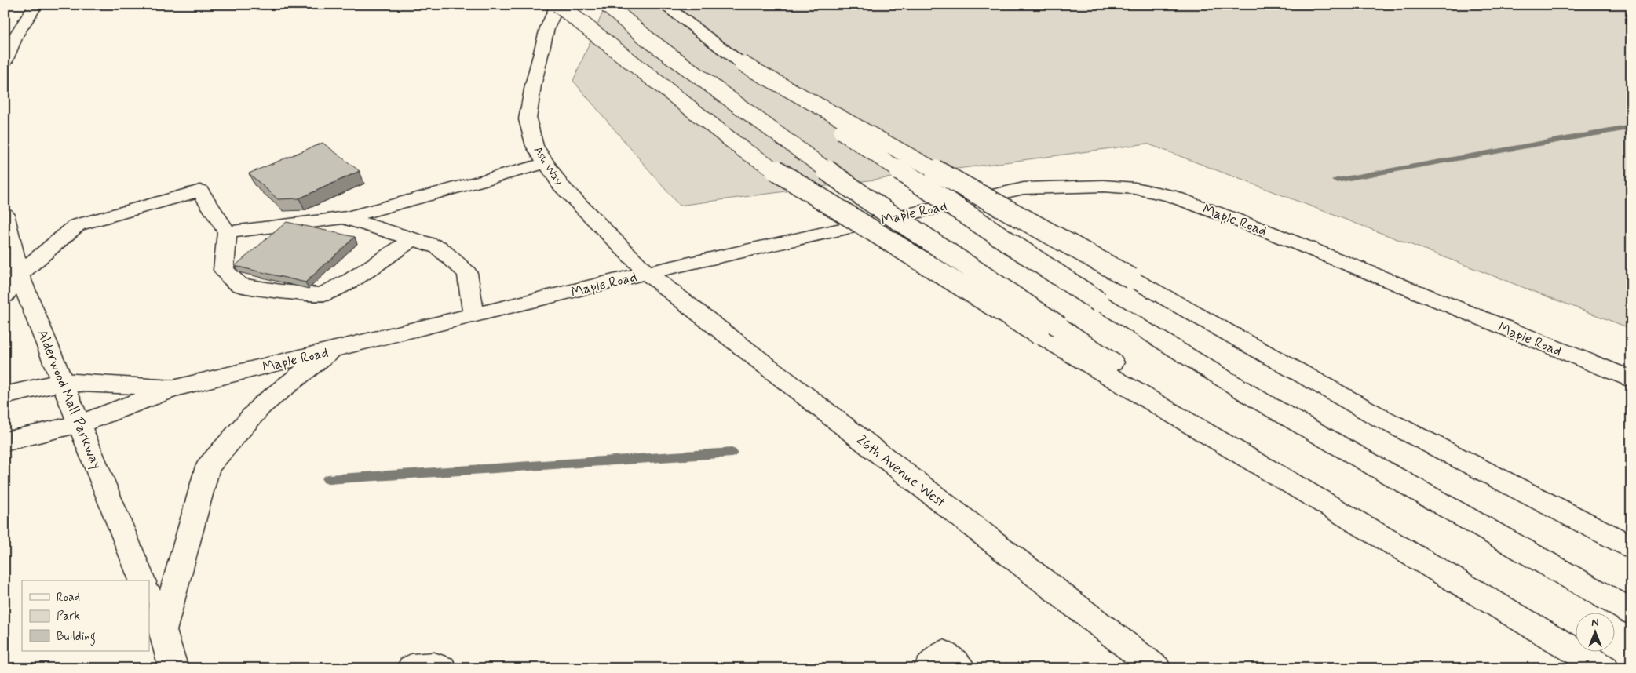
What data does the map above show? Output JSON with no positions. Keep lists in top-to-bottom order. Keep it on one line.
{"streets":{"main road":["Ash Way","Maple Road","Alderwood Mall Parkway","26th Avenue West"]},"crossings":[["Ash Way","Maple Road"],["Ash Way","26th Avenue West"],["Maple Road","Alderwood Mall Parkway"],["Maple Road","26th Avenue West"]],"legend":["Road","Park","Building"],"north":"top"}
